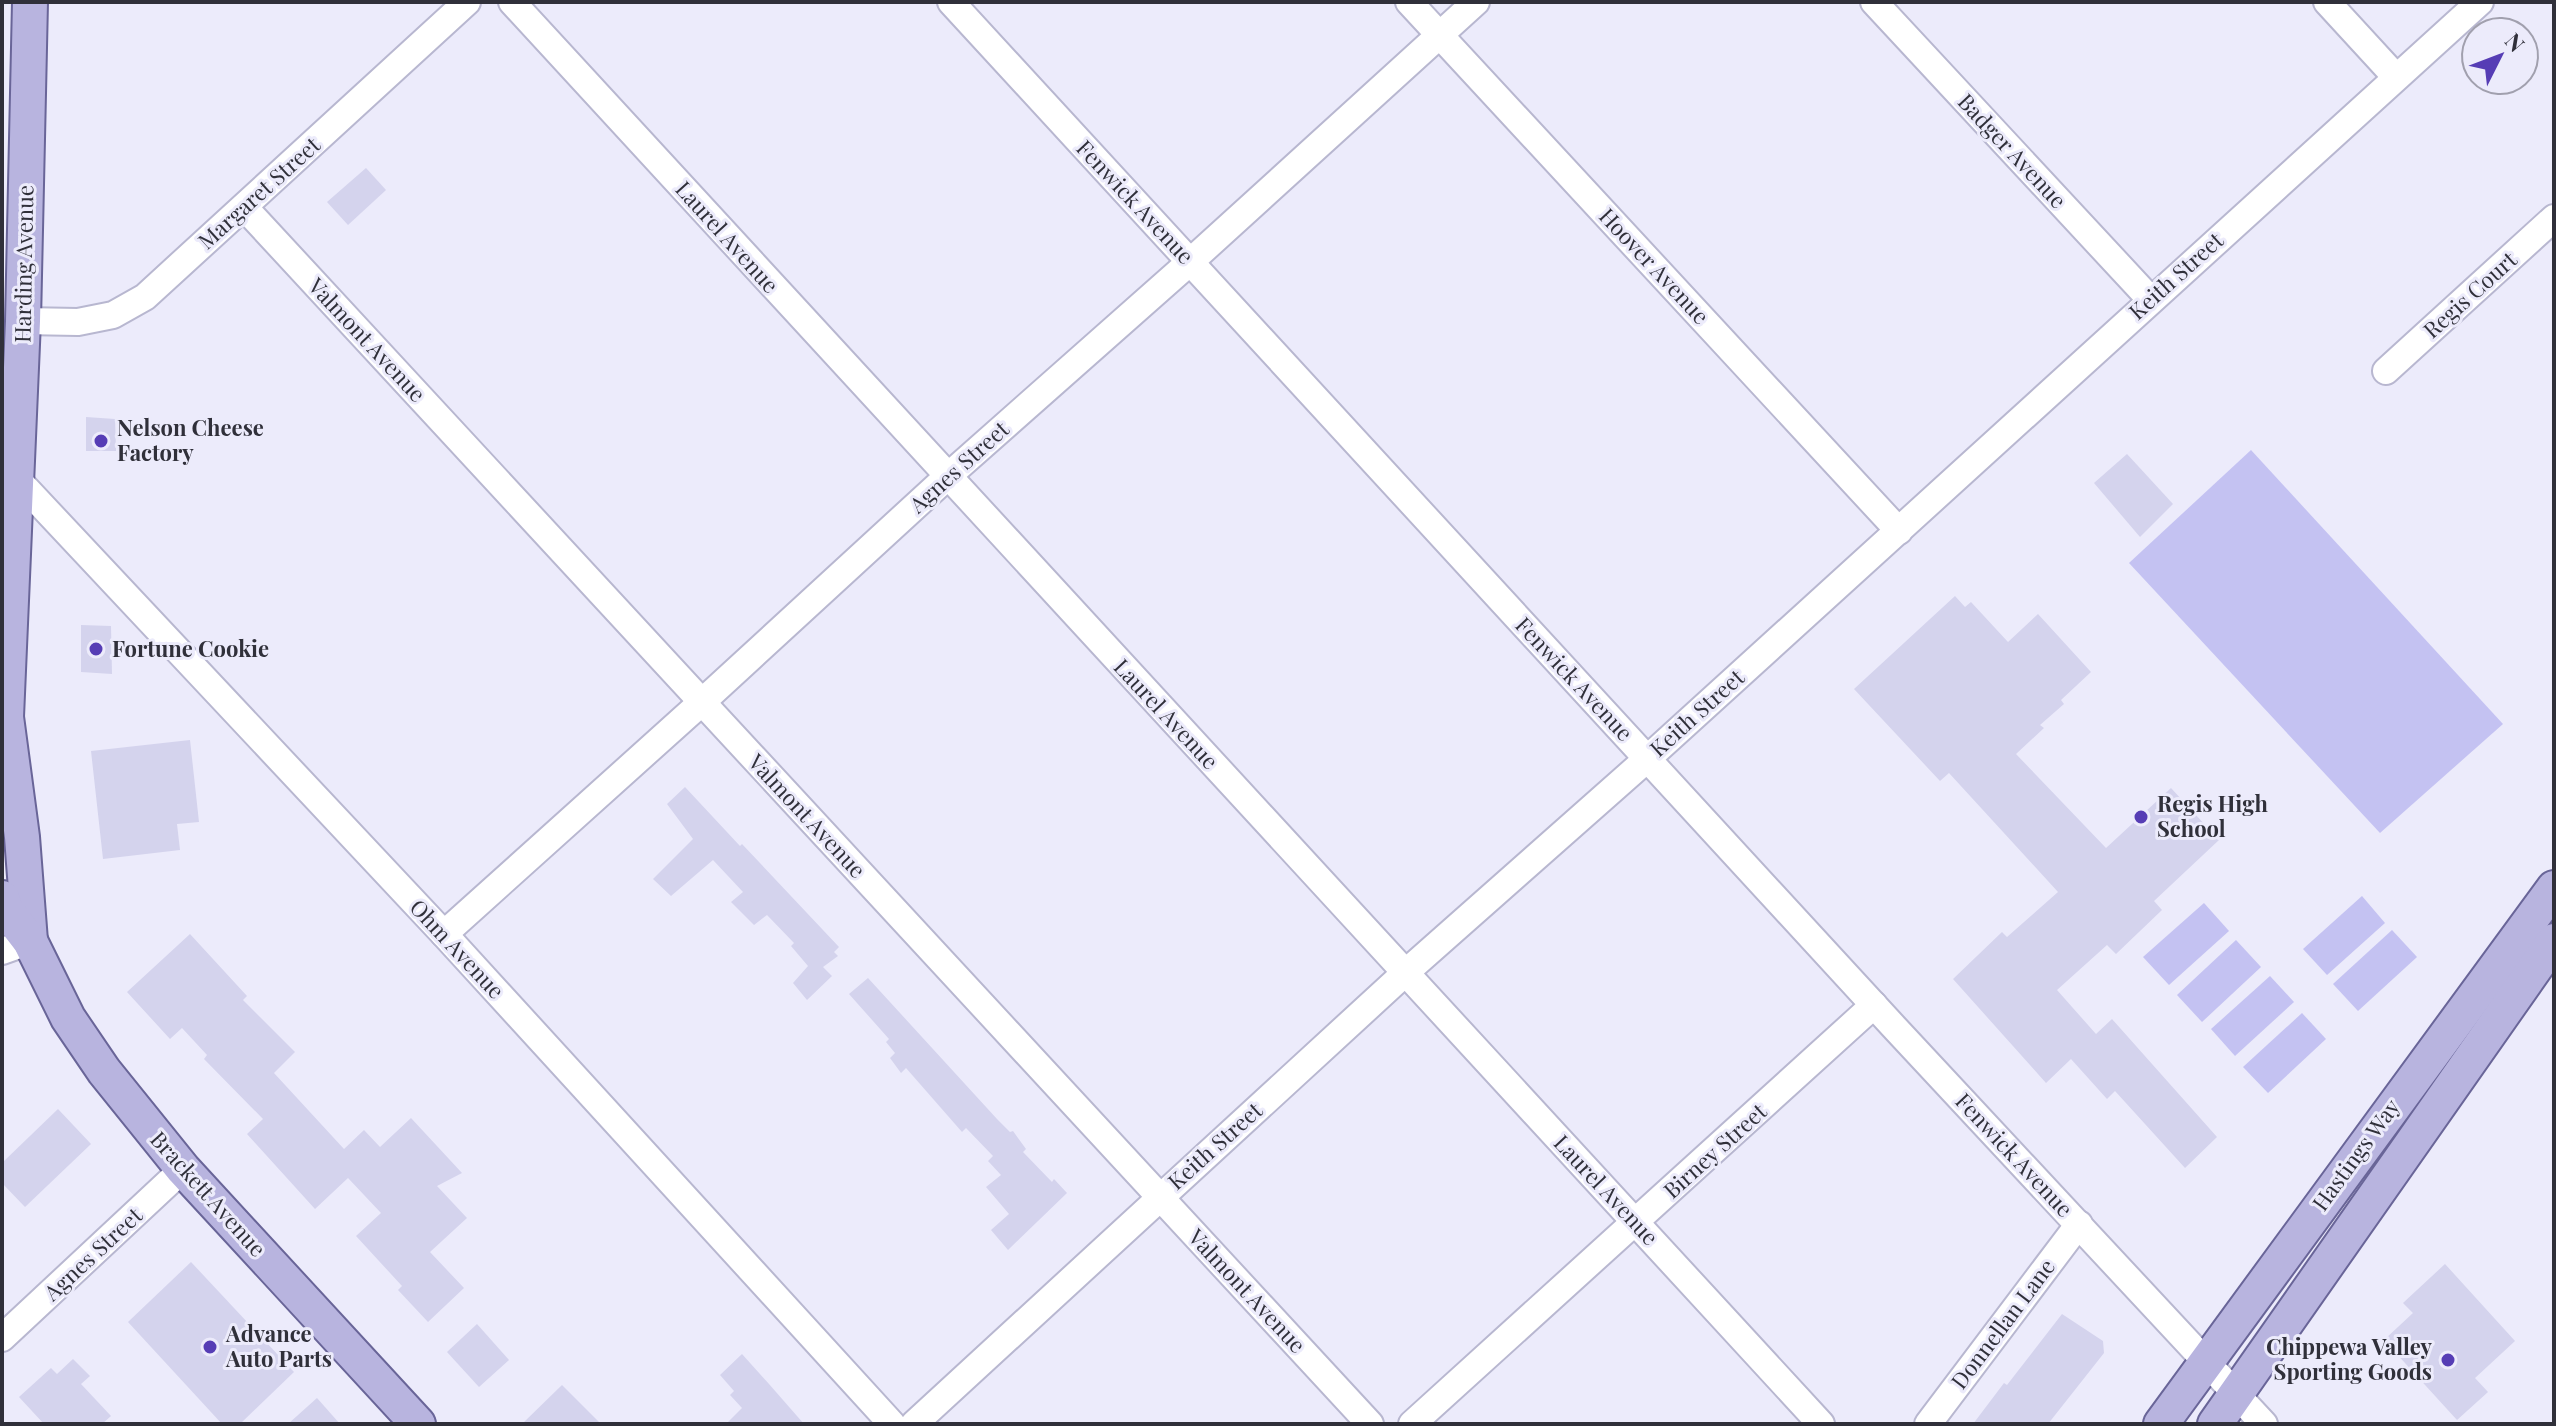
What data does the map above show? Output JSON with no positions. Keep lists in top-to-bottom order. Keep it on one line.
{"streets":{"main road":["Harding Avenue","Hastings Way","Brackett Avenue"],"street":["Badger Avenue","Margaret Street","Fenwick Avenue","Laurel Avenue","Hoover Avenue","Keith Street","Regis Court","Valmont Avenue","Agnes Street","Ohm Avenue","Birney Street","Donnellan Lane"]},"crossings":[["Badger Avenue","Keith Street"],["Margaret Street","Harding Avenue"],["Margaret Street","Valmont Avenue"],["Fenwick Avenue","Keith Street"],["Fenwick Avenue","Agnes Street"],["Fenwick Avenue","Birney Street"],["Fenwick Avenue","Hastings Way"],["Fenwick Avenue","Donnellan Lane"],["Laurel Avenue","Keith Street"],["Laurel Avenue","Agnes Street"],["Laurel Avenue","Birney Street"],["Harding Avenue","Ohm Avenue"],["Harding Avenue","Brackett Avenue"],["Hoover Avenue","Keith Street"],["Hoover Avenue","Agnes Street"],["Keith Street","Valmont Avenue"],["Valmont Avenue","Agnes Street"],["Agnes Street","Ohm Avenue"],["Agnes Street","Brackett Avenue"]],"places":["Nelson Cheese Factory","Fortune Cookie","Regis High School","Advance Auto Parts","Chippewa Valley Sporting Goods"],"north":"top right"}
